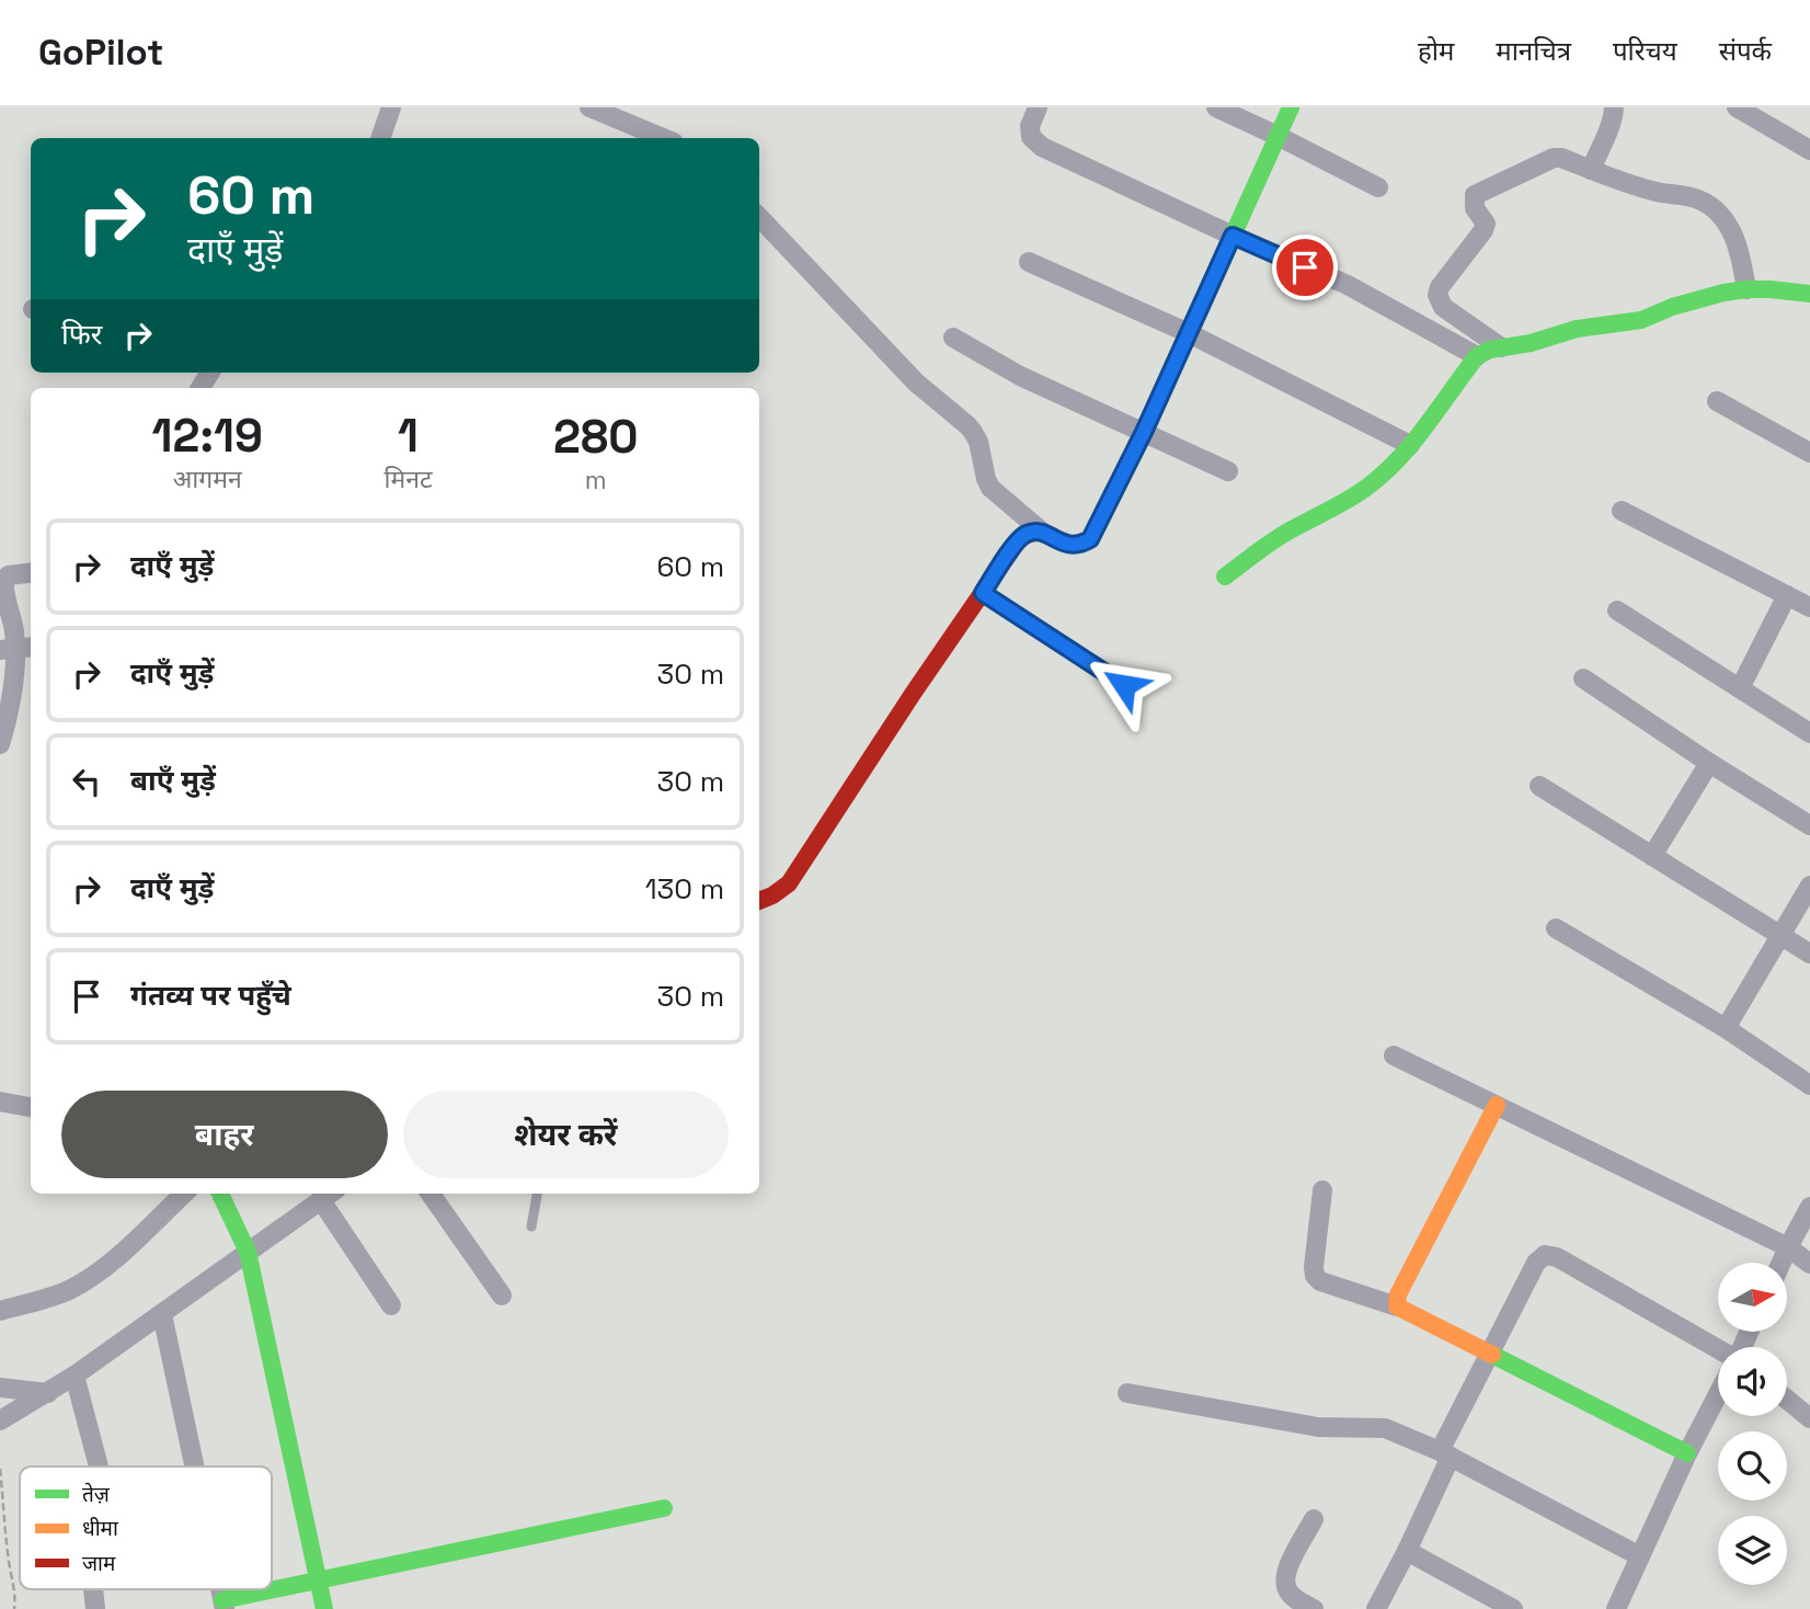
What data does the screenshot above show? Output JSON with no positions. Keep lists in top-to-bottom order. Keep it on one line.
{"legend":["तेज़","धीमा","जाम"],"north":"right","page":{"header":"GoPilot","nav":["होम","मानचित्र","परिचय","संपर्क"],"turn":["60 m","दाएँ मुड़ें"],"then":"फिर","eta":["12:19","आगमन","1","मिनट","280","m"],"list":[{"name":"दाएँ मुड़ें","value":"60 m"},{"name":"दाएँ मुड़ें","value":"30 m"},{"name":"बाएँ मुड़ें","value":"30 m"},{"name":"दाएँ मुड़ें","value":"130 m"},{"name":"गंतव्य पर पहुँचे","value":"30 m"}],"buttons":["बाहर","शेयर करें"]}}
